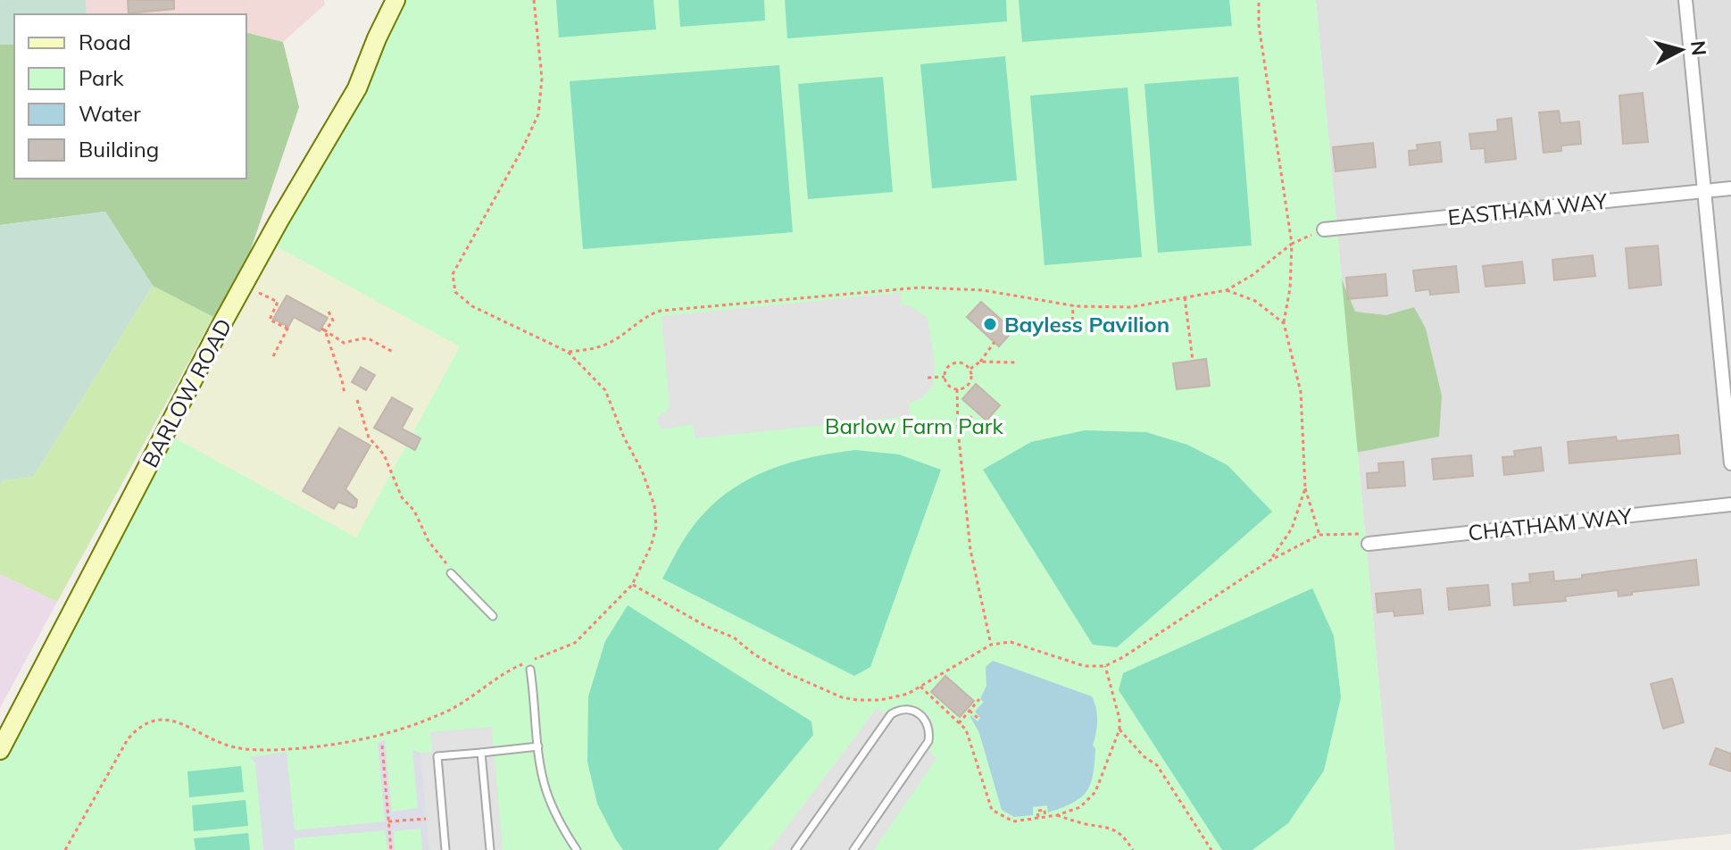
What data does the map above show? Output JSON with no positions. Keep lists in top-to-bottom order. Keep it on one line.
{"streets":{"street":["EASTHAM WAY","BARLOW ROAD","CHATHAM WAY"]},"parks":["Barlow Farm Park"],"places":["Bayless Pavilion"],"legend":["Road","Park","Water","Building"],"north":"right"}
